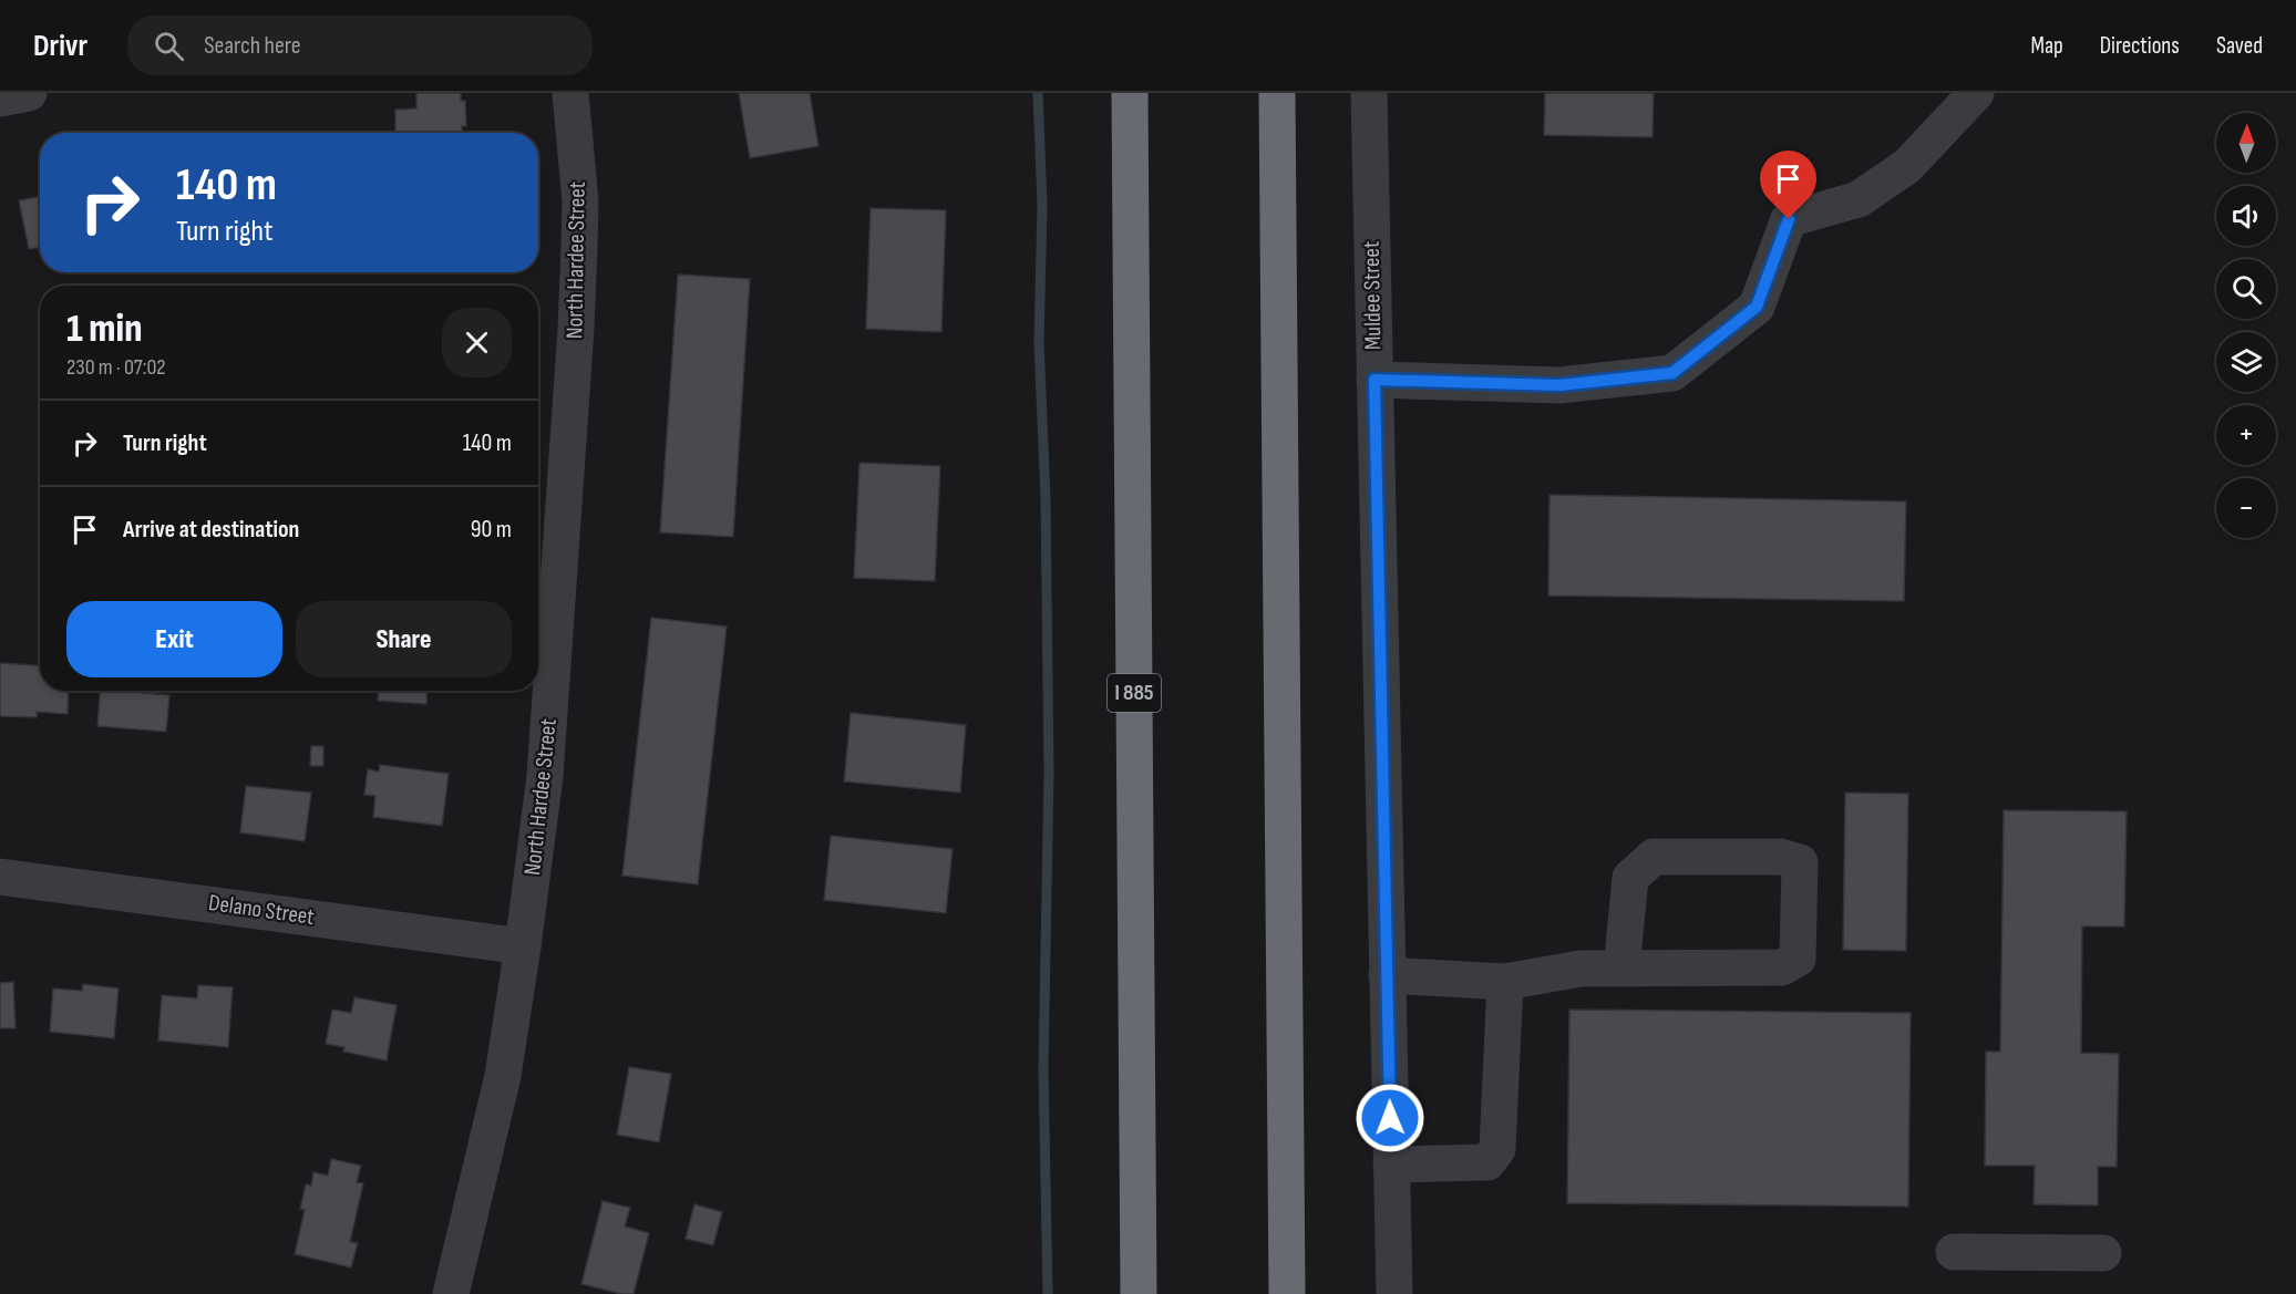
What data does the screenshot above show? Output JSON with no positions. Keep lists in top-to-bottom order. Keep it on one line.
{"streets":{"highway":["I 885"],"street":["North Hardee Street","Muldee Street","Delano Street"]},"crossings":[["North Hardee Street","Delano Street"]],"north":"top","page":{"header":"Drivr","search":"Search here","nav":["Map","Directions","Saved"],"map_buttons":["+","−"],"turn":["140 m","Turn right"],"heading":["1 min","230 m · 07:02"],"list":[{"name":"Turn right","value":"140 m"},{"name":"Arrive at destination","value":"90 m"}],"buttons":["Exit","Share"]}}
